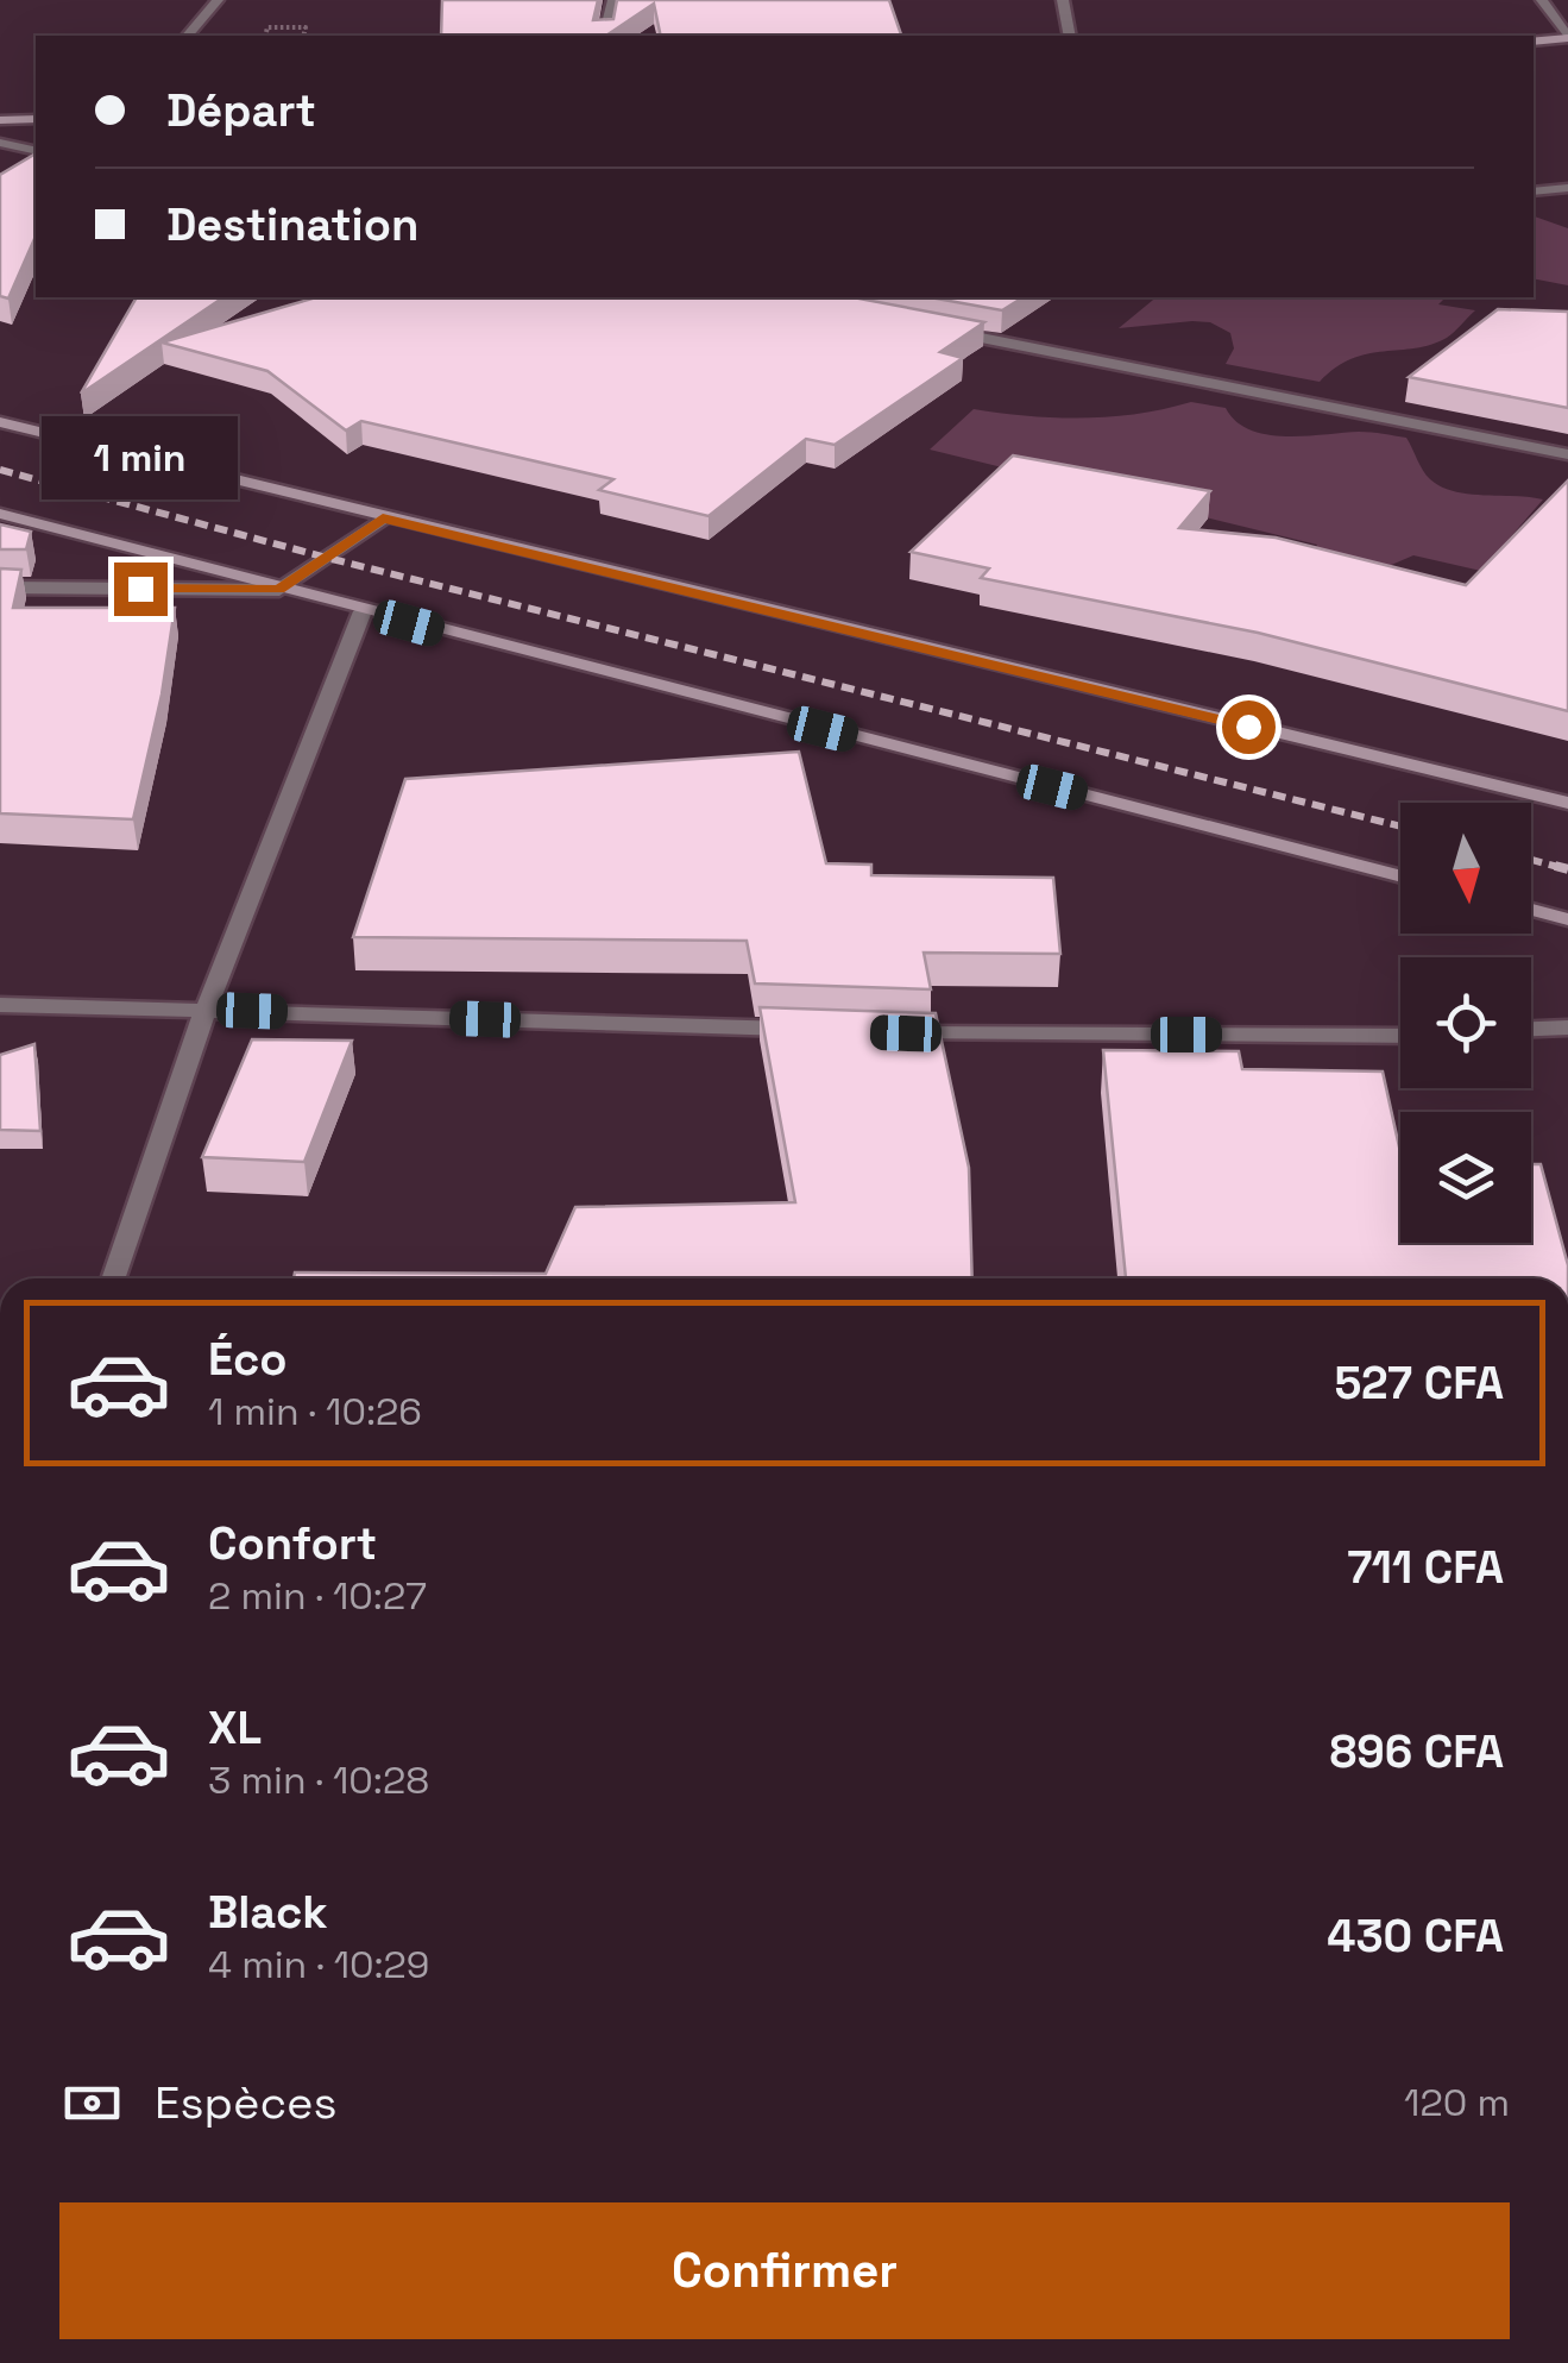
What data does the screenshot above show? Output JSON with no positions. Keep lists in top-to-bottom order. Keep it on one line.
{"north":"bottom","page":{"banner":["Départ","Destination"],"bubble":"1 min","list":[{"name":"Éco","note":"1 min · 10:26","value":"527 CFA"},{"name":"Confort","note":"2 min · 10:27","value":"711 CFA"},{"name":"XL","note":"3 min · 10:28","value":"896 CFA"},{"name":"Black","note":"4 min · 10:29","value":"430 CFA"}],"pay":["Espèces","120 m"],"buttons":"Confirmer"}}
